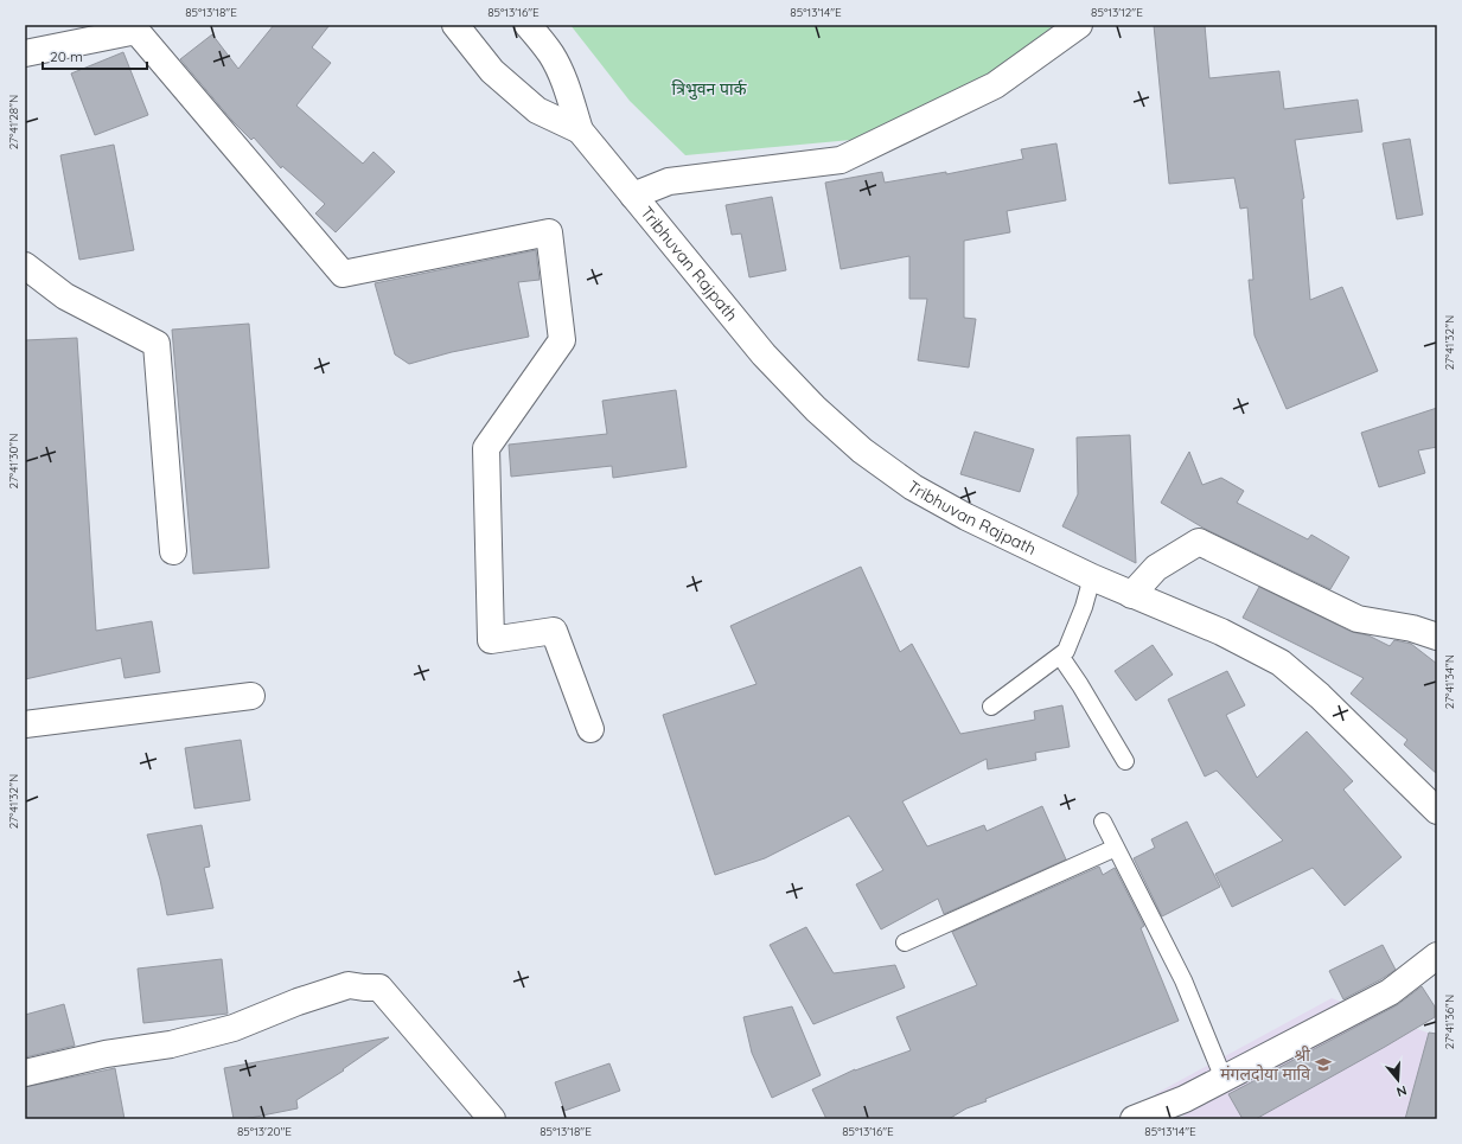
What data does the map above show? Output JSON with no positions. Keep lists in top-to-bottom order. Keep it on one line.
{"streets":{"main road":["Tribhuvan Rajpath"]},"parks":["त्रिभुवन पार्क"],"places":{"school or university":["श्री मंगलदोया मावि"]},"scale_bar":"20 m","north":"bottom","coordinates":["85°13'18\"E","85°13'16\"E","85°13'14\"E","85°13'12\"E","27°41'28\"N","27°41'32\"N","27°41'30\"N","27°41'34\"N","27°41'36\"N","85°13'20\"E"]}
